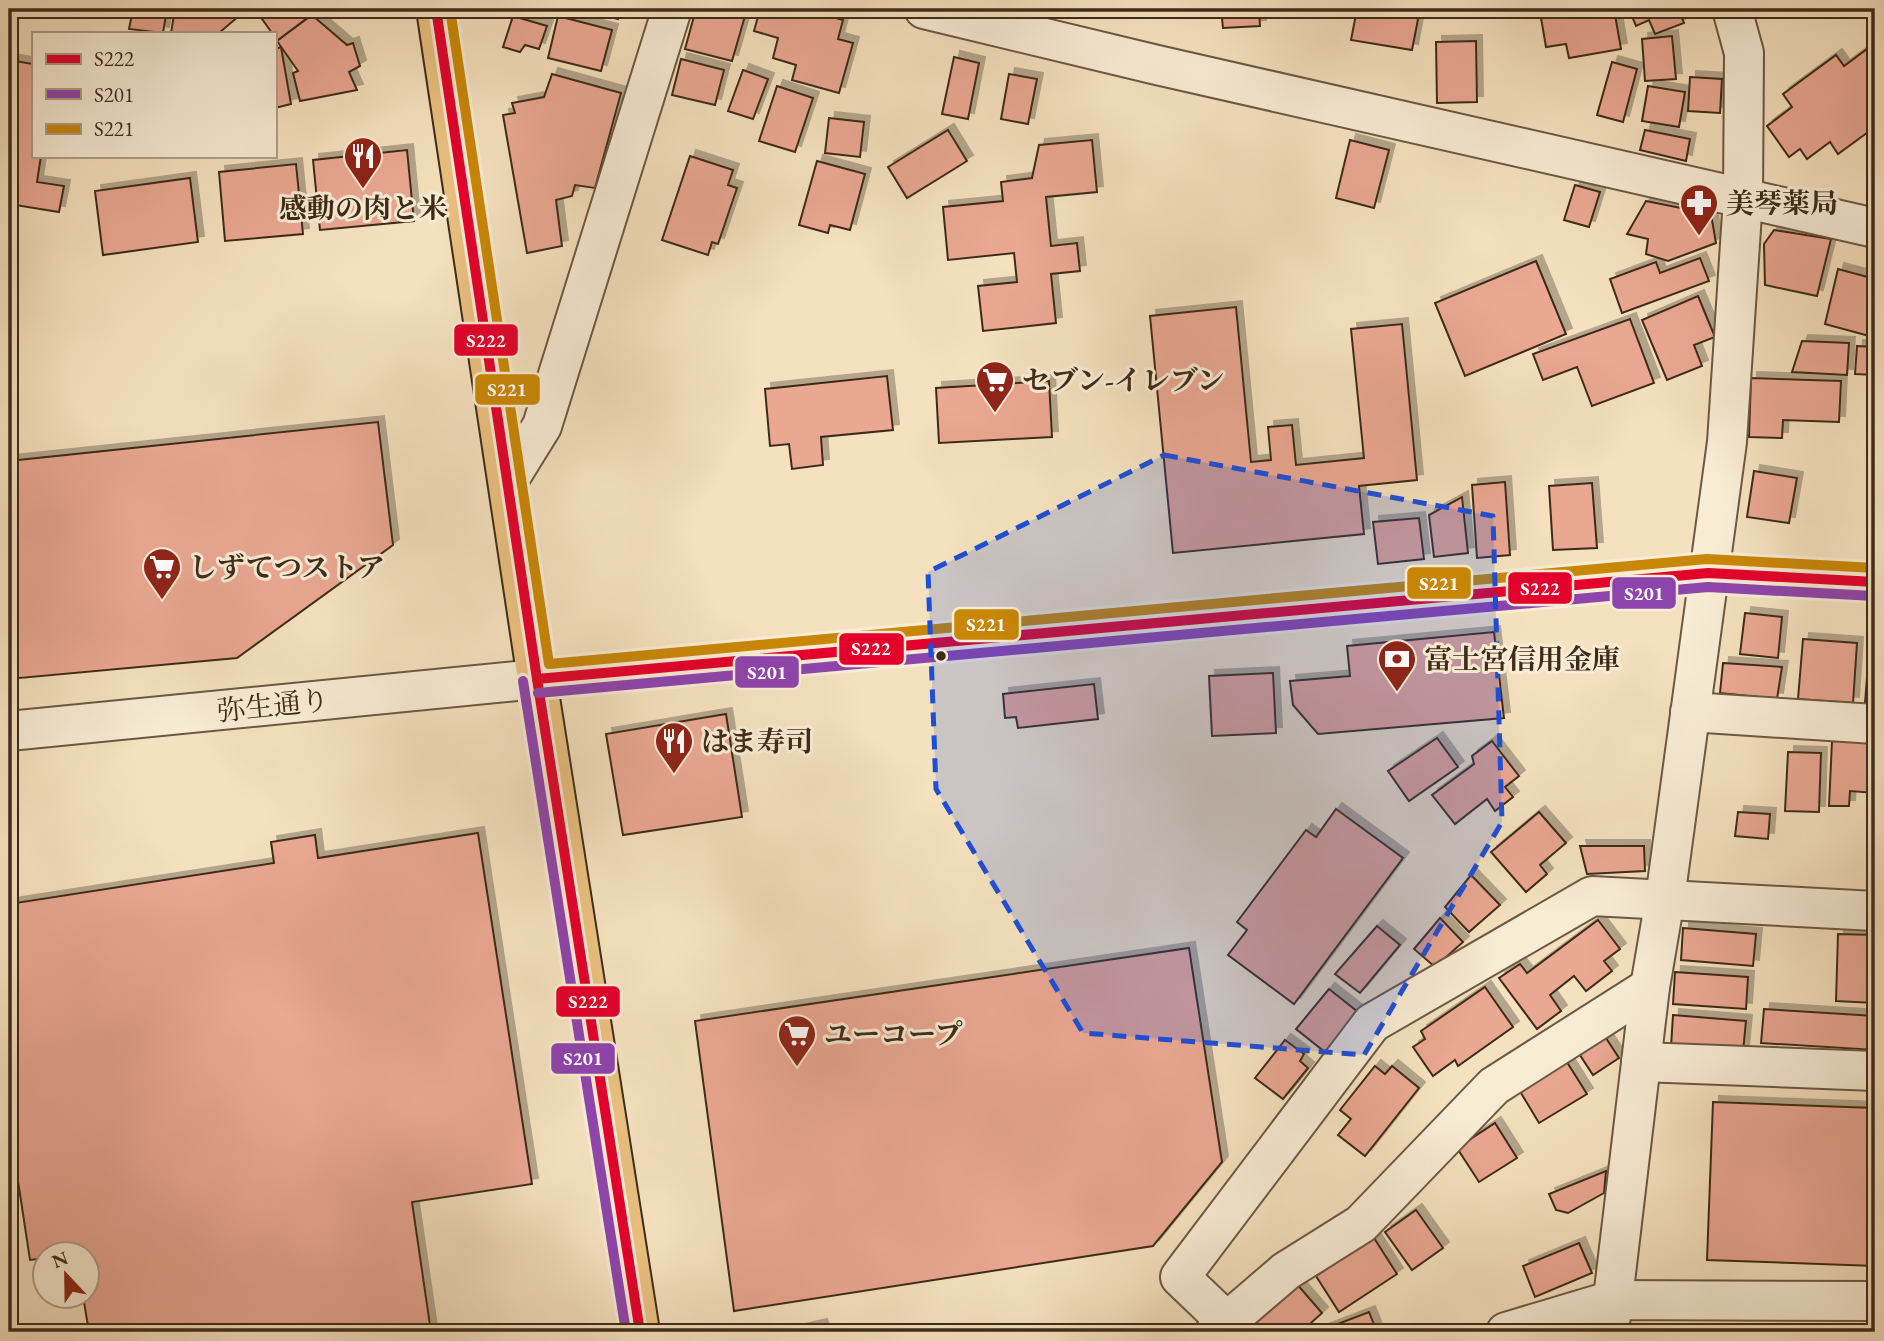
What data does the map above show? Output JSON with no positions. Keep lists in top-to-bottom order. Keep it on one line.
{"streets":{"street":["弥生通り"]},"places":{"restaurant":["感動の肉と米","はま寿司"],"pharmacy":["美琴薬局"],"supermarket":["セブン-イレブン","しずてつストア","ユーコープ"],"bank":["富士宮信用金庫"]},"lines":["transit line S222","transit line S221","transit line S201"],"legend":["S222","S201","S221"],"north":"top"}
